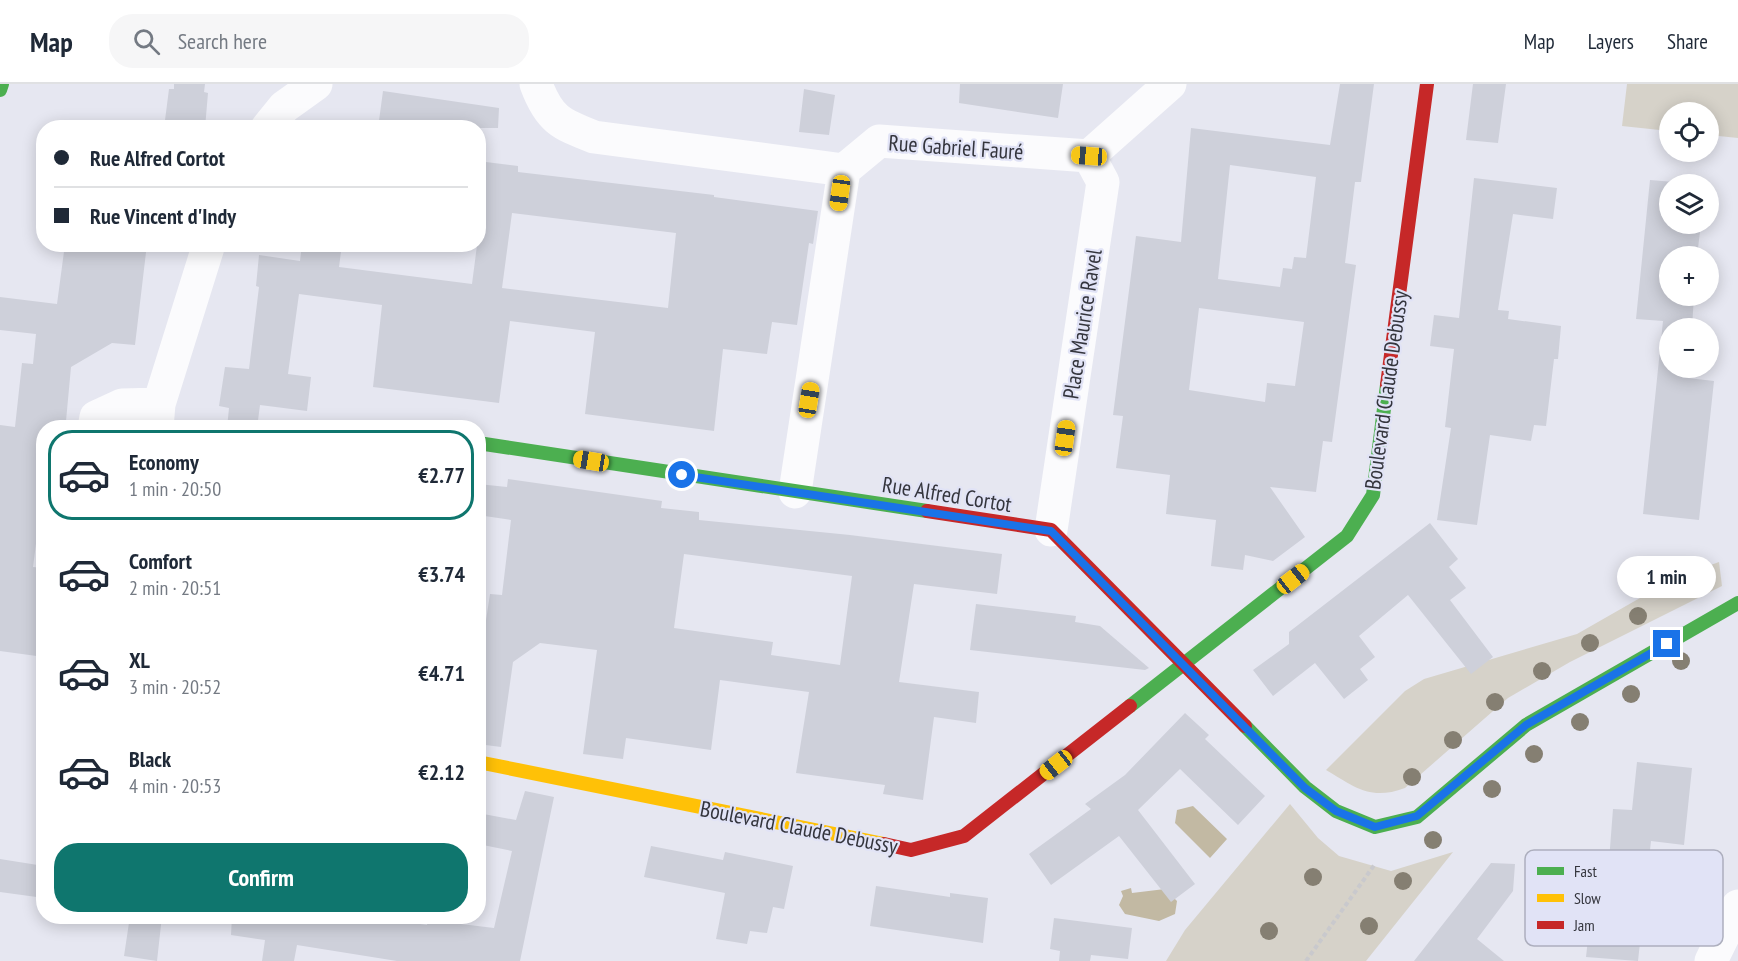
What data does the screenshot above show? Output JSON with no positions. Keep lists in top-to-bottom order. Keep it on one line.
{"streets":{"street":["Rue Gabriel Fauré","Place Maurice Ravel","Boulevard Claude Debussy","Rue Alfred Cortot"]},"crossings":[["Rue Gabriel Fauré","Place Maurice Ravel"],["Place Maurice Ravel","Rue Alfred Cortot"]],"legend":["Fast","Slow","Jam"],"page":{"header":"Map","search":"Search here","nav":["Map","Layers","Share"],"map_buttons":["+","−"],"banner":["Rue Alfred Cortot","Rue Vincent d'Indy"],"list":[{"name":"Economy","note":"1 min · 20:50","value":"€2.77"},{"name":"Comfort","note":"2 min · 20:51","value":"€3.74"},{"name":"XL","note":"3 min · 20:52","value":"€4.71"},{"name":"Black","note":"4 min · 20:53","value":"€2.12"}],"bubble":"1 min","buttons":"Confirm"}}
